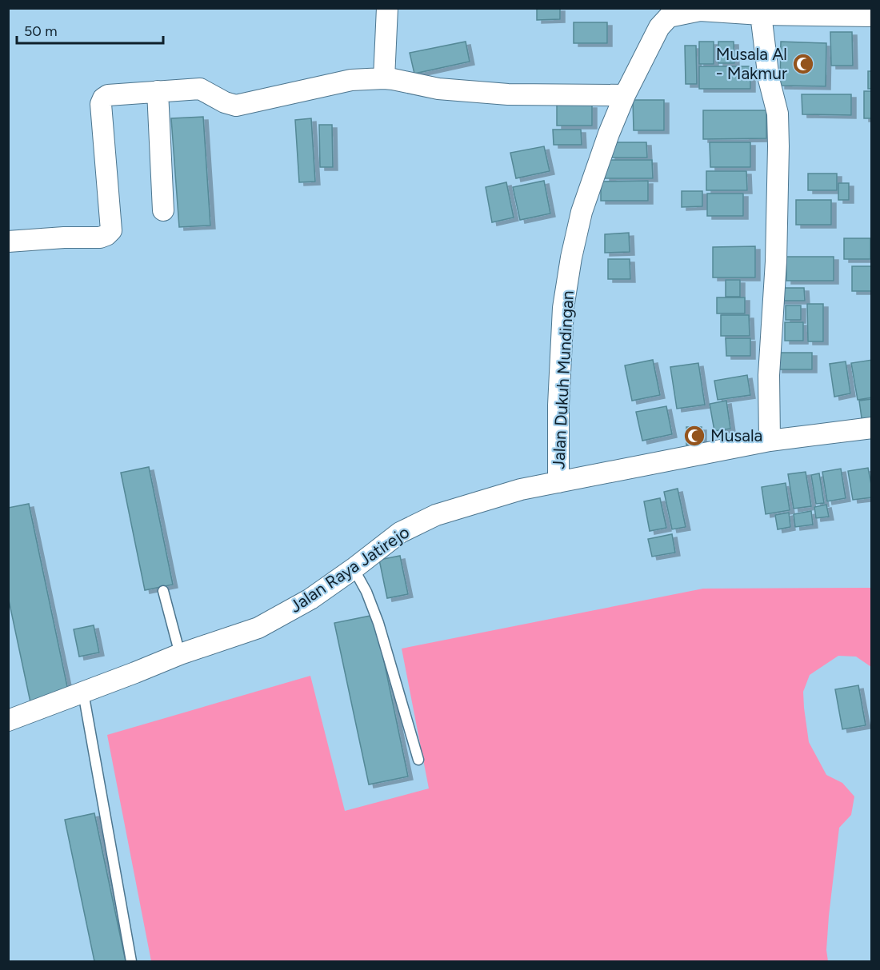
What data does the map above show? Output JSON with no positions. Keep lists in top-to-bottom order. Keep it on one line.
{"streets":{"street":["Jalan Dukuh Mundingan","Jalan Raya Jatirejo"]},"crossings":[["Jalan Dukuh Mundingan","Jalan Raya Jatirejo"]],"places":{"mosque":["Musala Al - Makmur","Musala"]},"scale_bar":"50 m"}
